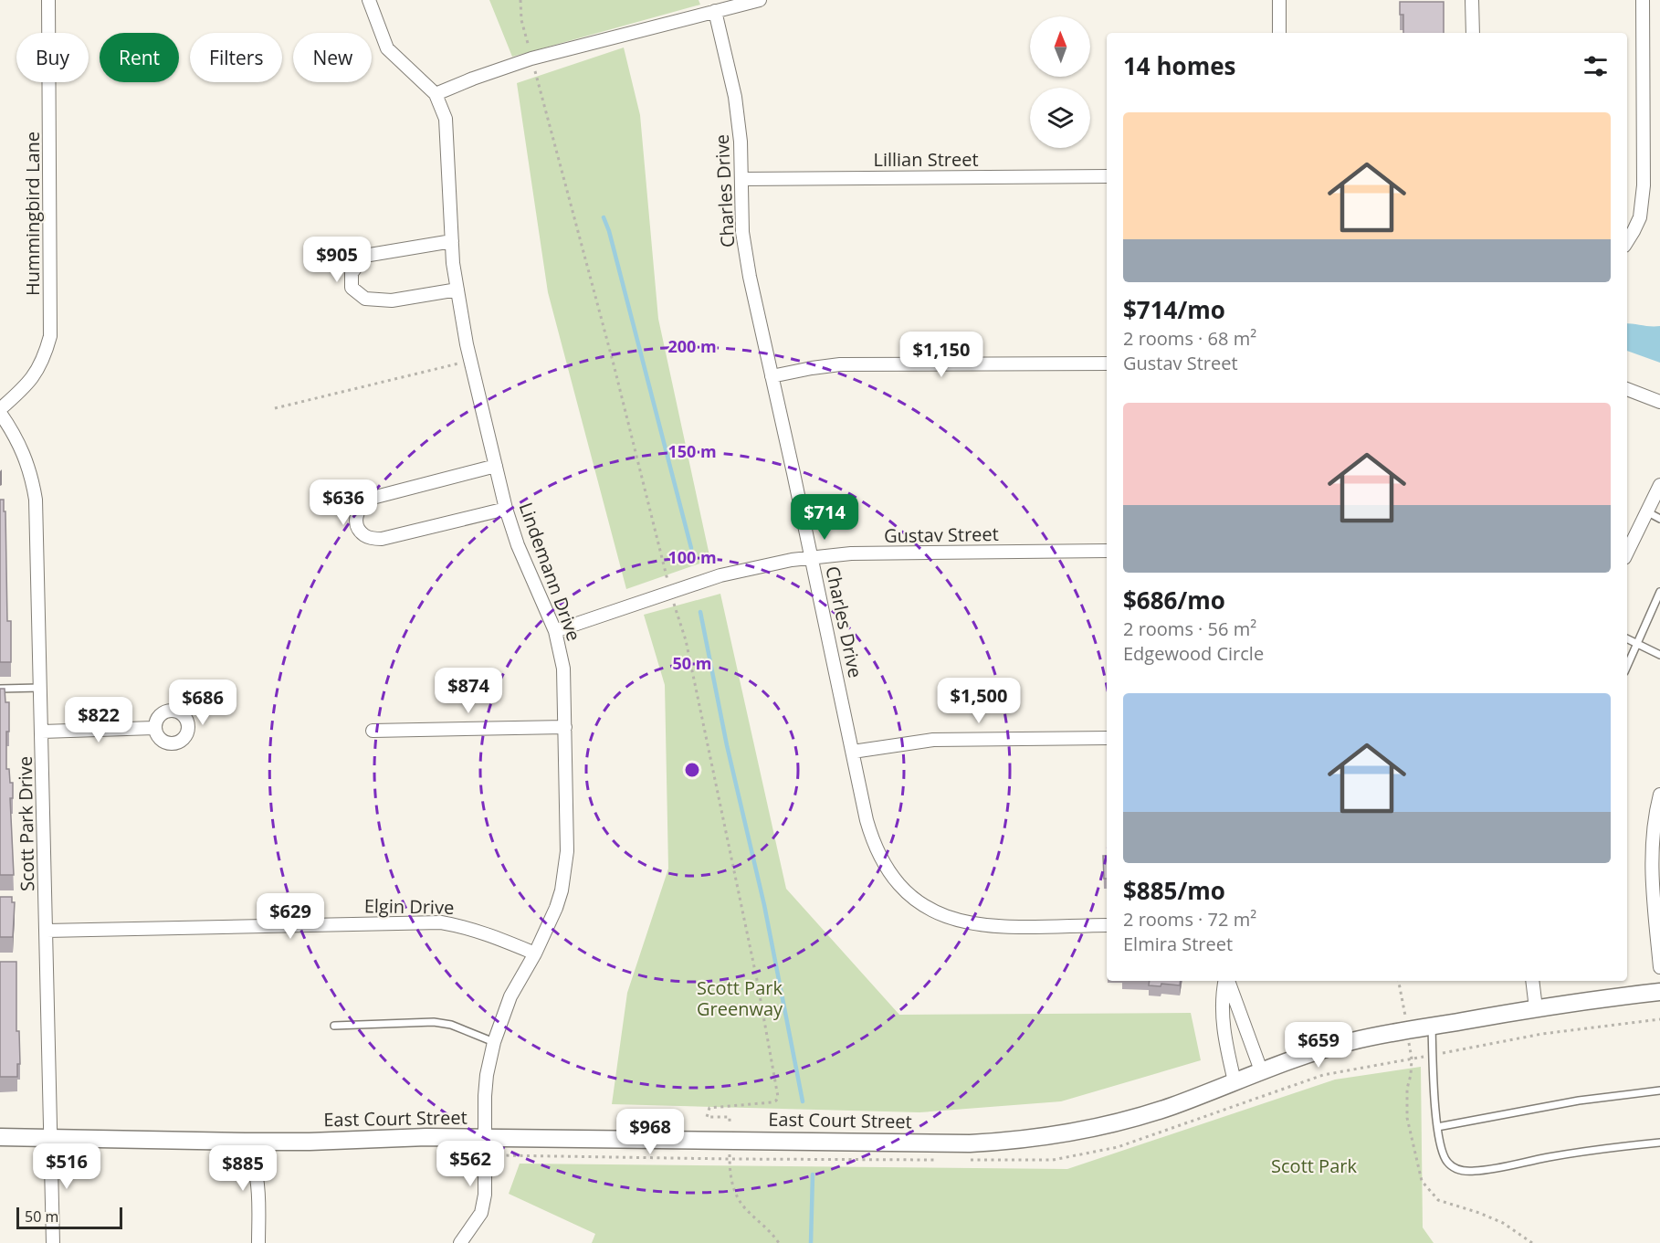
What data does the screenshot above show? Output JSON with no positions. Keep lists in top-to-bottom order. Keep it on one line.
{"streets":{"street":["Lillian Street","Charles Drive","Hummingbird Lane","Gustav Street","Lindemann Drive","Scott Park Drive","Elgin Drive","East Court Street"]},"crossings":[["Lillian Street","Charles Drive"],["Charles Drive","Gustav Street"],["Hummingbird Lane","Scott Park Drive"],["Gustav Street","Lindemann Drive"],["Lindemann Drive","Elgin Drive"],["Lindemann Drive","East Court Street"],["Scott Park Drive","Elgin Drive"],["Scott Park Drive","East Court Street"]],"parks":["Scott Park Greenway","Scott Park"],"scale_bar":"50 m","north":"top","page":{"chip":["Buy","Rent","Filters","New"],"heading":"14 homes","list":[{"name":"$714/mo","note":"2 rooms · 68 m² · Gustav Street"},{"name":"$686/mo","note":"2 rooms · 56 m² · Edgewood Circle"},{"name":"$885/mo","note":"2 rooms · 72 m² · Elmira Street"}],"price":["$905","$1,150","$636","$714","$874","$1,500","$686","$822","$629","$659","$968","$562","$516","$885"],"scale":"50 m"},"rings":["200 m","150 m","100 m","50 m"]}
